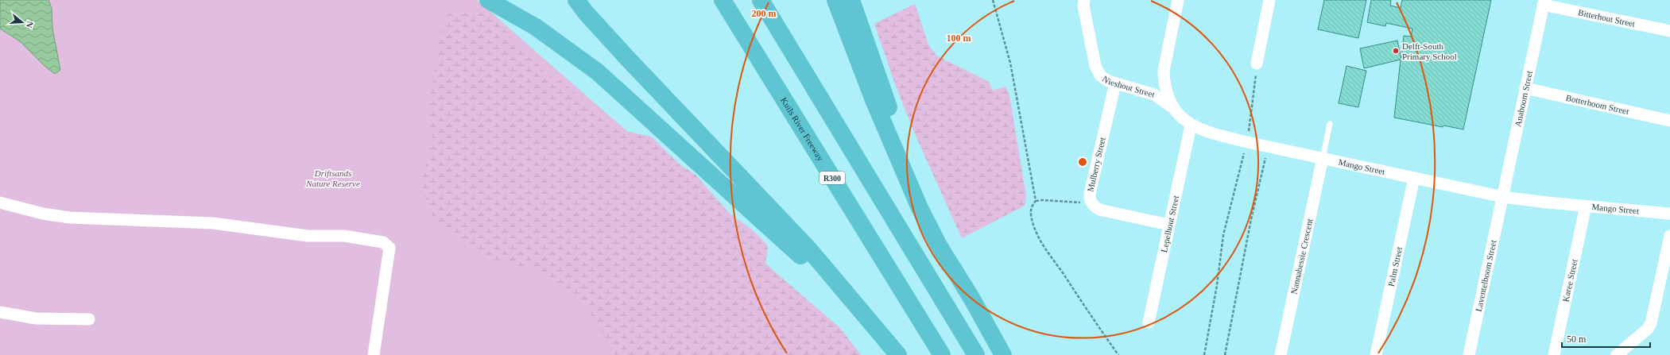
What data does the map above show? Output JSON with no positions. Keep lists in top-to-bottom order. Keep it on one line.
{"streets":{"highway":["Kuils River Freeway","R300"],"street":["Bitterhout Street","Nieshout Street","Anaboom Street","Botterboom Street","Mulberry Street","Mango Street","Lepelhout Street","Nannabessie Crescent","Palm Street","Laventelboom Street","Karee Street"]},"crossings":[["Bitterhout Street","Anaboom Street"],["Nieshout Street","Mulberry Street"],["Nieshout Street","Mango Street"],["Anaboom Street","Botterboom Street"],["Anaboom Street","Mango Street"],["Anaboom Street","Laventelboom Street"],["Mulberry Street","Lepelhout Street"],["Mango Street","Lepelhout Street"],["Mango Street","Nannabessie Crescent"],["Mango Street","Palm Street"],["Mango Street","Laventelboom Street"],["Mango Street","Karee Street"]],"parks":["Driftsands Nature Reserve"],"places":["Delft-South Primary School"],"scale_bar":"50 m","north":"right","rings":["200 m","100 m"]}
